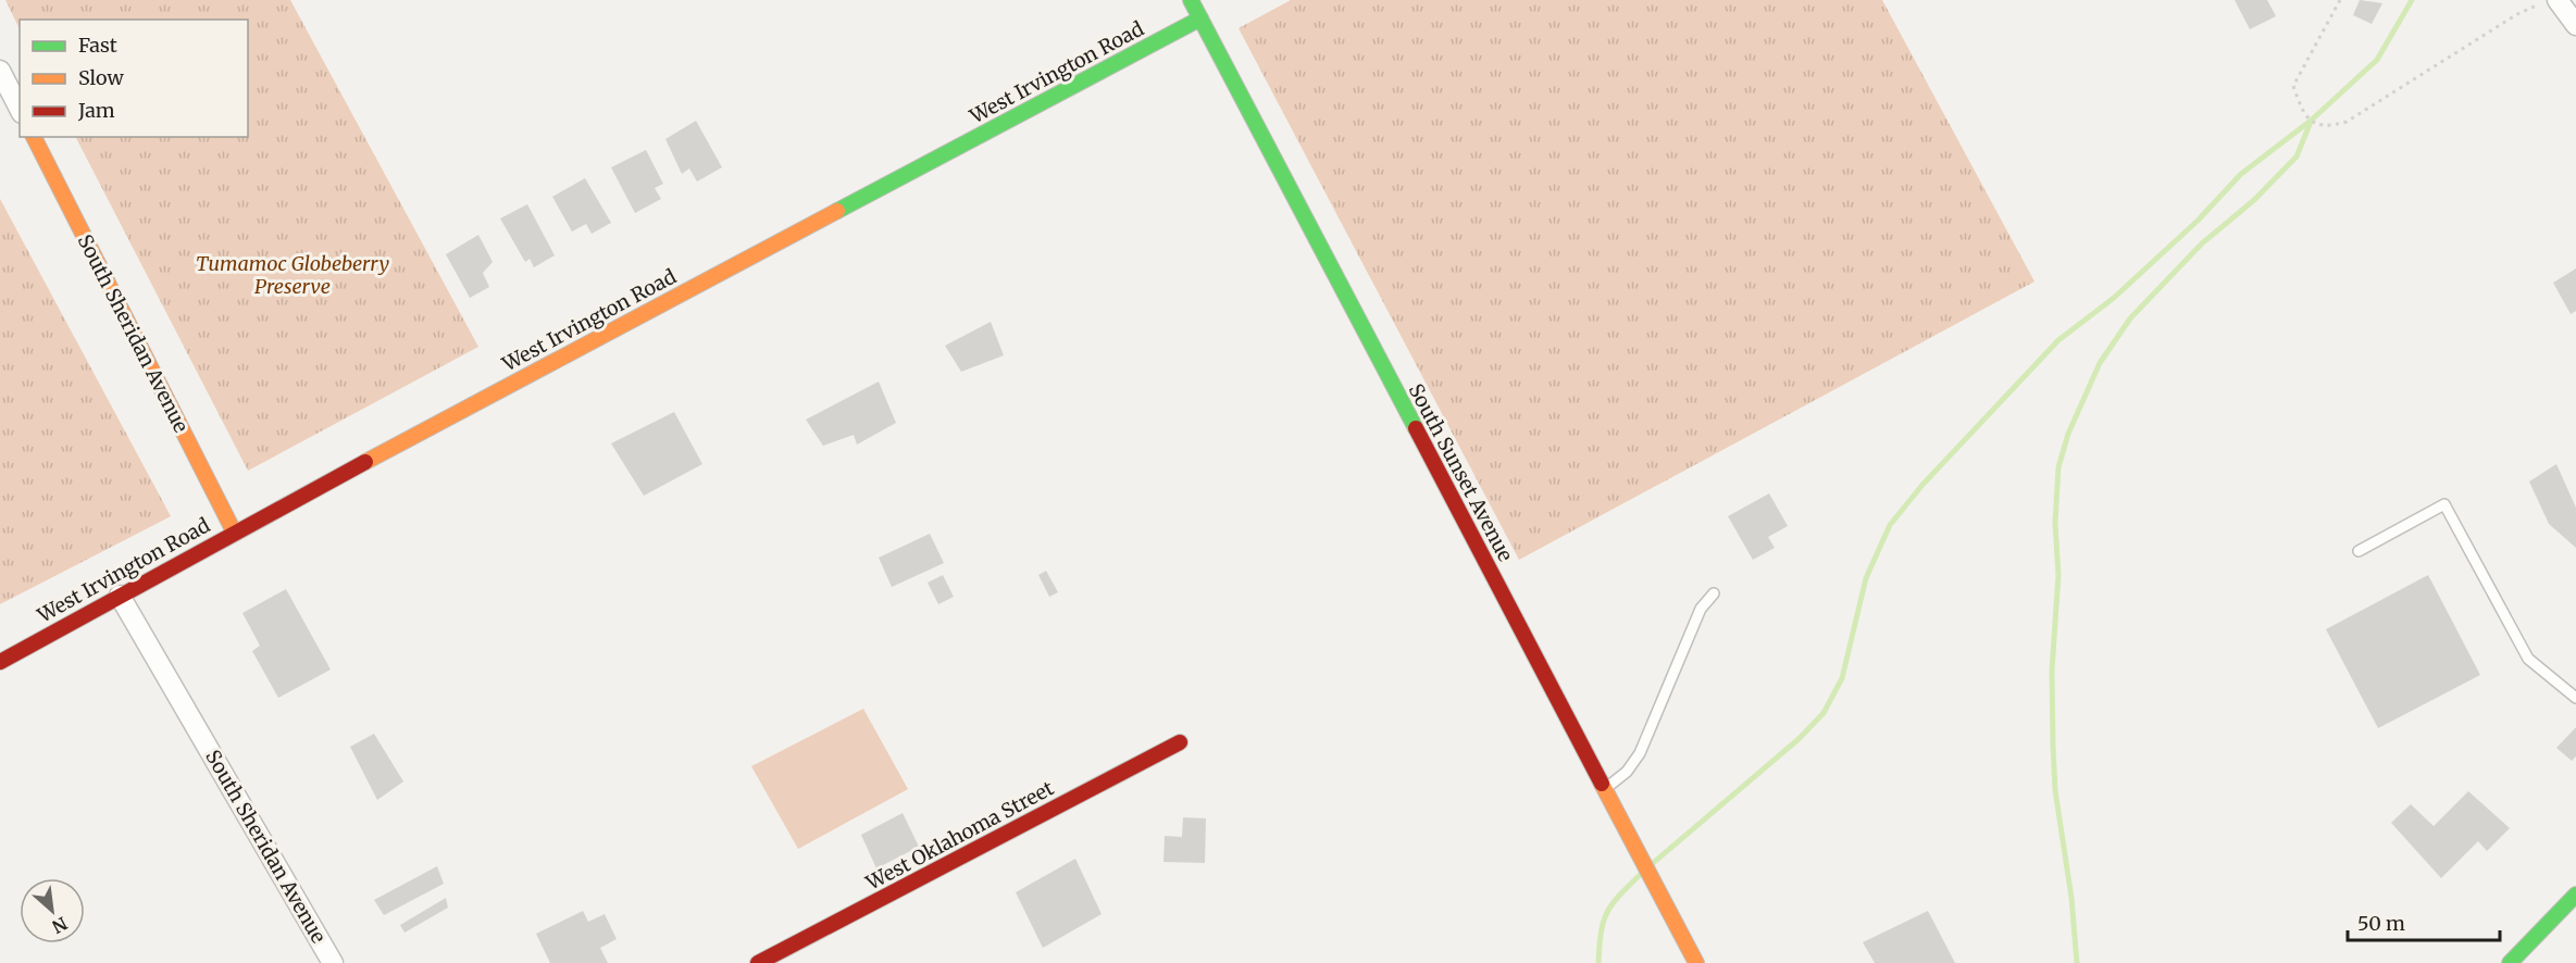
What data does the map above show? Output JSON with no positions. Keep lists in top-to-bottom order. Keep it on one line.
{"streets":{"street":["West Irvington Road","South Sheridan Avenue","South Sunset Avenue","West Oklahoma Street"]},"crossings":[["West Irvington Road","South Sheridan Avenue"],["West Irvington Road","South Sunset Avenue"]],"parks":["Tumamoc Globeberry Preserve"],"legend":["Fast","Slow","Jam"],"scale_bar":"50 m","north":"bottom right"}
